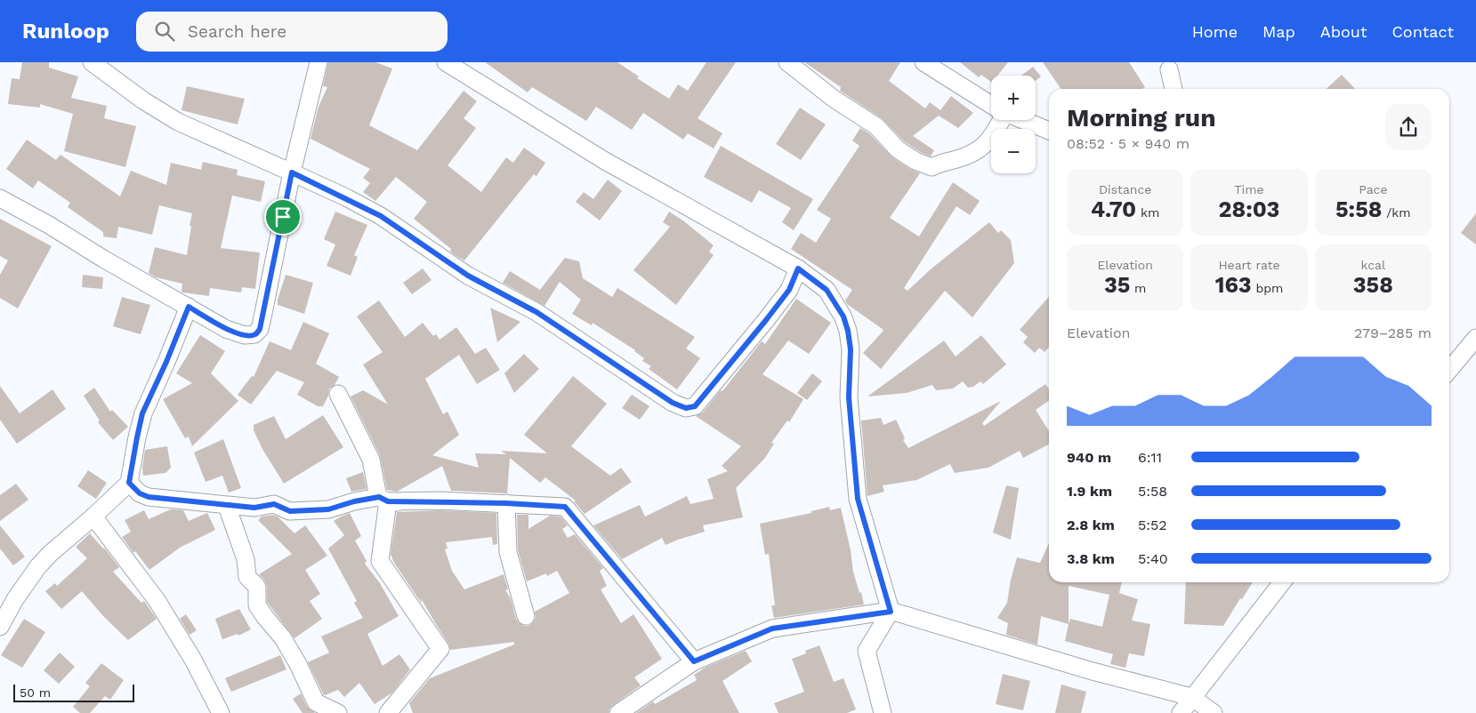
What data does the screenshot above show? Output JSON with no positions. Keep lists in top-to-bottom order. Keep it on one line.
{"scale_bar":"50 m","page":{"header":"Runloop","search":"Search here","nav":["Home","Map","About","Contact"],"map_buttons":["+","−"],"heading":["Morning run","08:52 · 5 × 940 m"],"stats":[["Distance","4.70 km"],["Time","28:03"],["Pace","5:58 /km"],["Elevation","35 m"],["Heart rate","163 bpm"],["kcal","358"]],"chart":["Elevation","279–285 m"],"list":[{"name":"940 m","note":"6:11"},{"name":"1.9 km","note":"5:58"},{"name":"2.8 km","note":"5:52"},{"name":"3.8 km","note":"5:40"}],"scale":"50 m"}}
